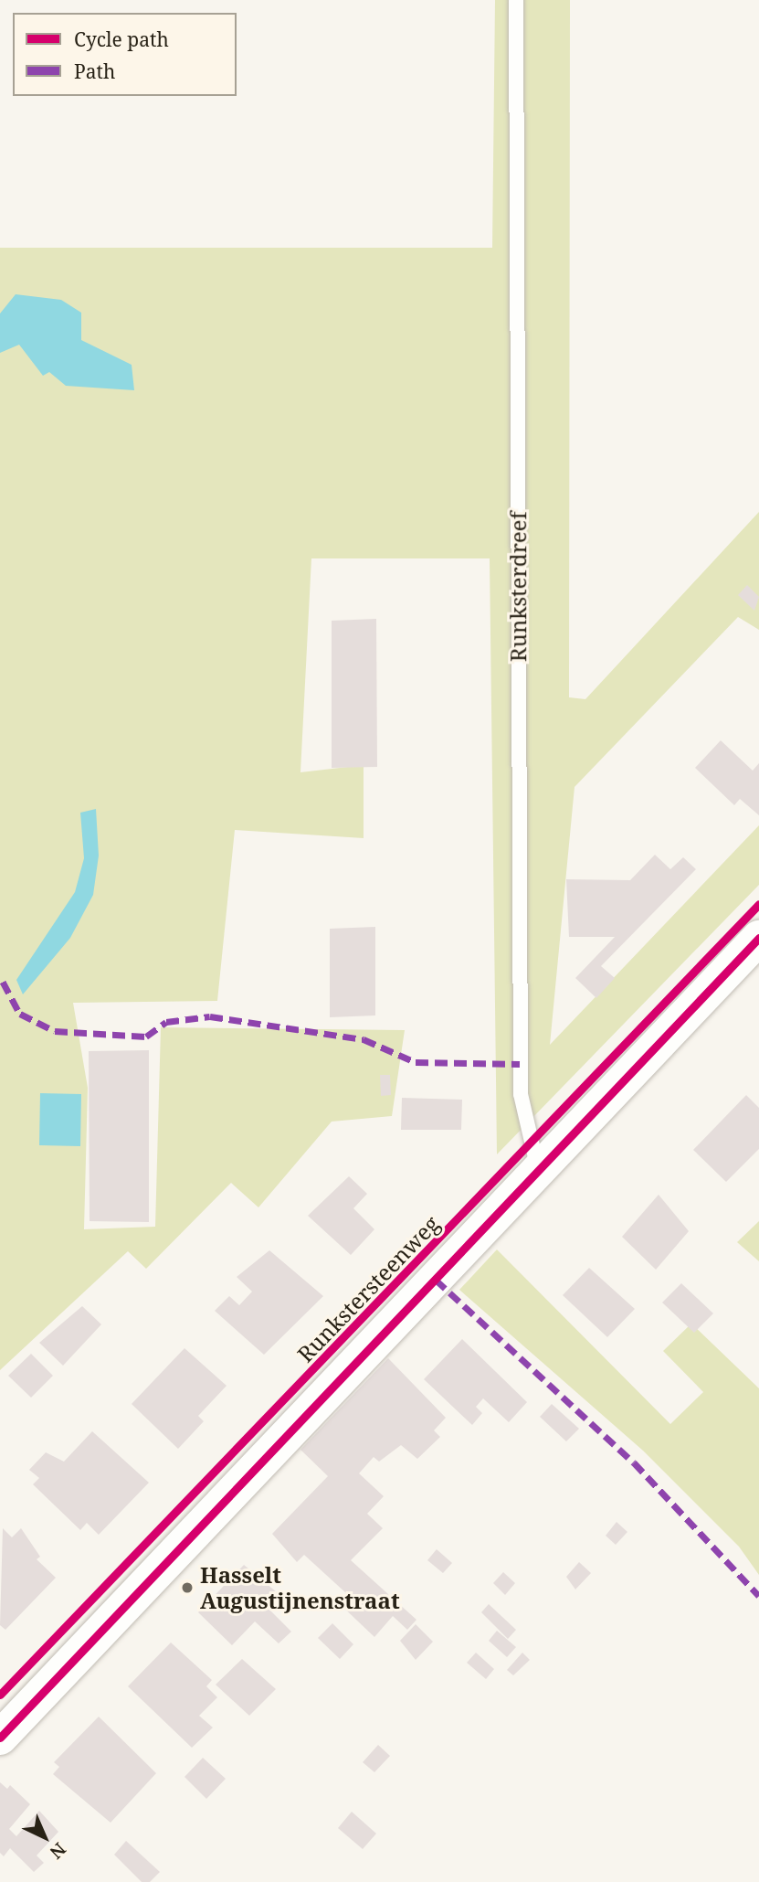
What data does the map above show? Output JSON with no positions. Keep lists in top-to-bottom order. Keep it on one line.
{"streets":{"street":["Runkstersteenweg"],"lane":["Runksterdreef"]},"crossings":[["Runksterdreef","Runkstersteenweg"]],"places":["Hasselt Augustijnenstraat"],"legend":["Cycle path","Path"],"north":"bottom right"}
